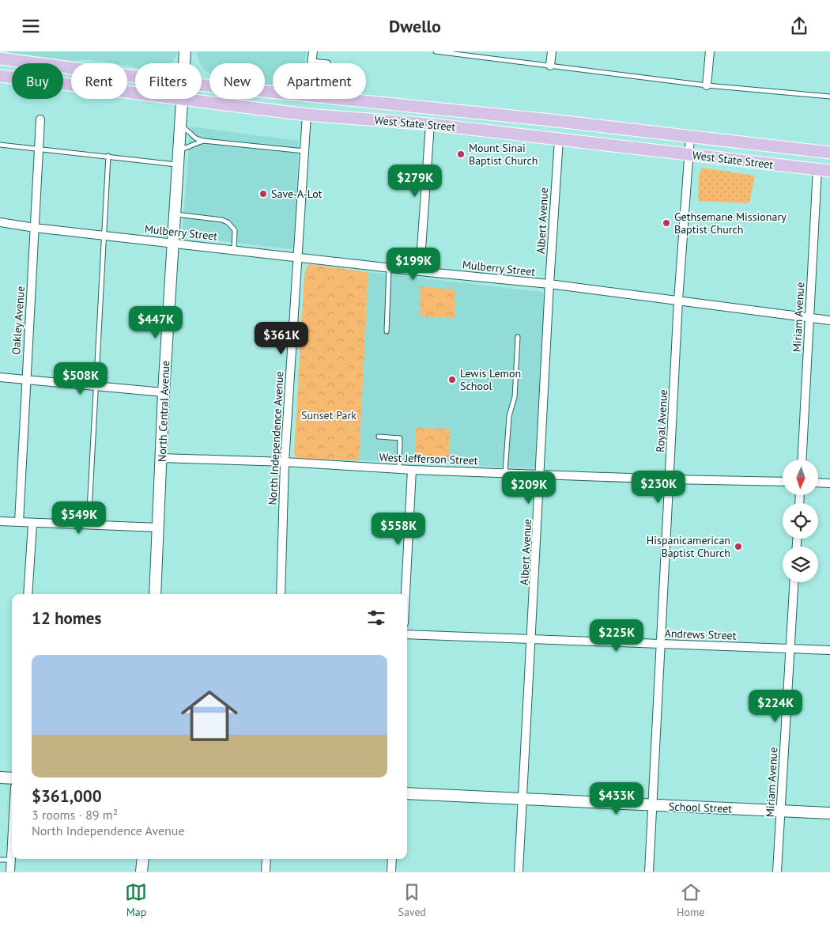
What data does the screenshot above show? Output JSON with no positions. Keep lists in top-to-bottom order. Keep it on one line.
{"streets":{"main road":["West State Street","North Central Avenue","School Street"],"street":["Albert Avenue","Mulberry Street","Miriam Avenue","Oakley Avenue","Royal Avenue","North Independence Avenue","West Jefferson Street","Andrews Street"]},"crossings":[["West State Street","Albert Avenue"],["West State Street","Miriam Avenue"],["West State Street","North Central Avenue"],["West State Street","Royal Avenue"],["West State Street","North Independence Avenue"],["Albert Avenue","Mulberry Street"],["Albert Avenue","West Jefferson Street"],["Albert Avenue","Andrews Street"],["Albert Avenue","School Street"],["Mulberry Street","Miriam Avenue"],["Mulberry Street","Oakley Avenue"],["Mulberry Street","North Central Avenue"],["Mulberry Street","Royal Avenue"],["Mulberry Street","North Independence Avenue"],["Miriam Avenue","Andrews Street"],["Miriam Avenue","School Street"],["North Central Avenue","West Jefferson Street"],["Royal Avenue","West Jefferson Street"],["Royal Avenue","Andrews Street"],["Royal Avenue","School Street"],["North Independence Avenue","West Jefferson Street"]],"parks":["Sunset Park"],"places":["Mount Sinai Baptist Church","Save-A-Lot","Gethsemane Missionary Baptist Church","Lewis Lemon School","Hispanicamerican Baptist Church"],"north":"bottom","page":{"header":"Dwello","chip":["Buy","Rent","Filters","New","Apartment"],"price":["$279K","$199K","$447K","$361K","$508K","$230K","$209K","$549K","$558K","$225K","$224K","$433K"],"heading":"12 homes","list":[{"name":"$361,000","note":"3 rooms · 89 m² · North Independence Avenue"}],"tabs":["Map","Saved","Home"]}}
